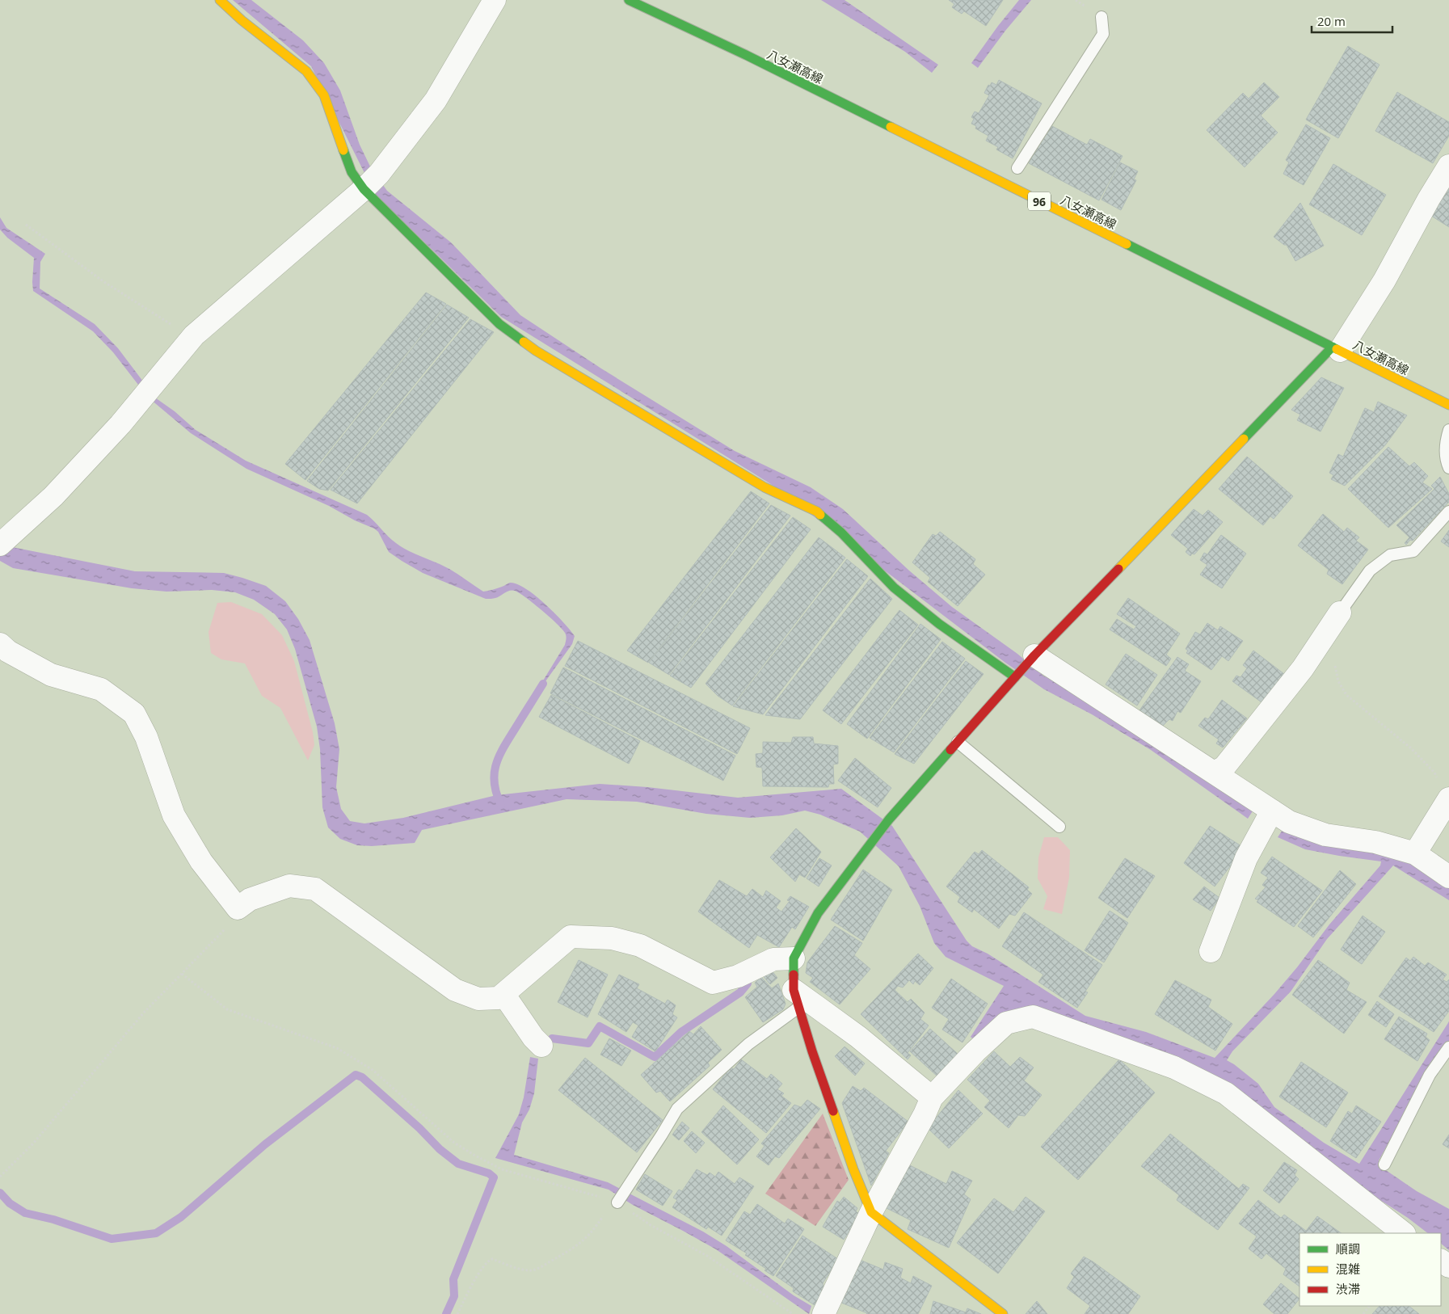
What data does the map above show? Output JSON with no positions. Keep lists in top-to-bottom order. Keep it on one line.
{"streets":{"street":["八女瀬高線","96"]},"legend":["順調","混雑","渋滞"],"scale_bar":"20 m"}
